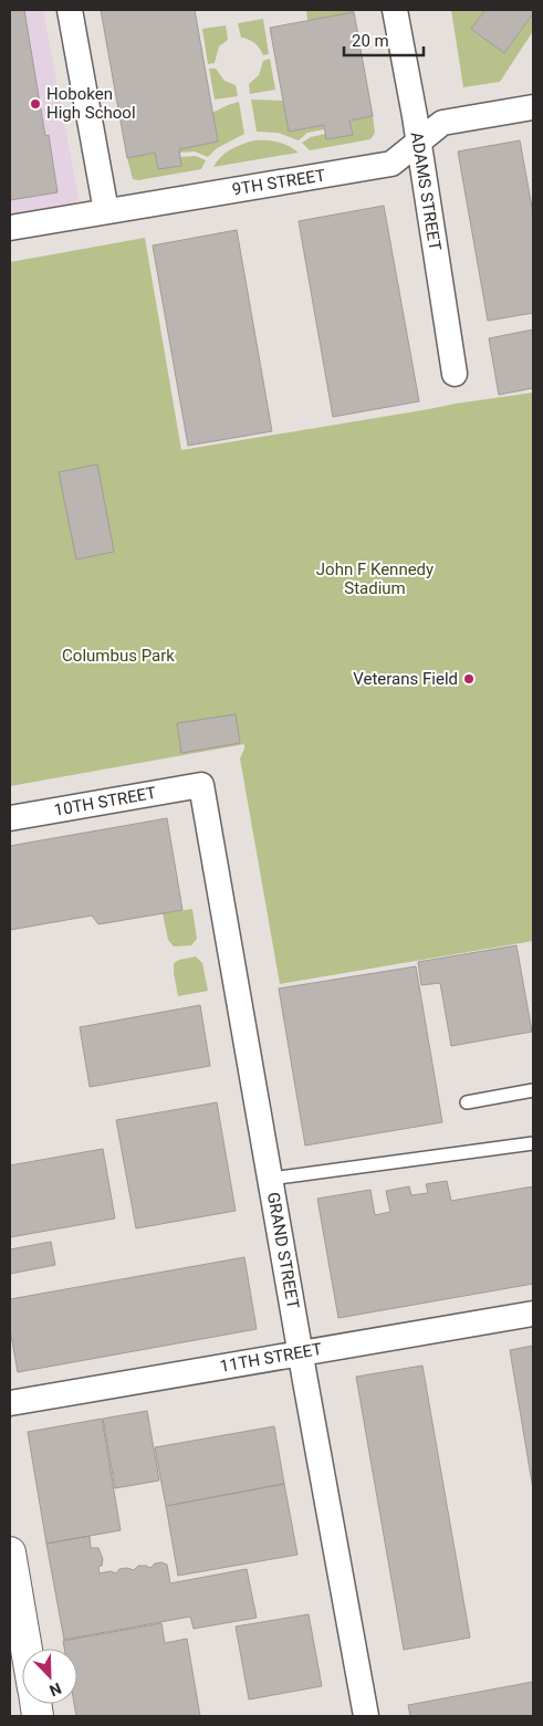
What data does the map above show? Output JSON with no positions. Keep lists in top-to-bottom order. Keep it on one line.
{"streets":{"street":["9TH STREET","ADAMS STREET","10TH STREET","GRAND STREET","11TH STREET"]},"crossings":[["9TH STREET","ADAMS STREET"],["10TH STREET","GRAND STREET"],["GRAND STREET","11TH STREET"]],"parks":["John F Kennedy Stadium","Columbus Park"],"places":["Hoboken High School","Veterans Field"],"scale_bar":"20 m","north":"bottom right"}
